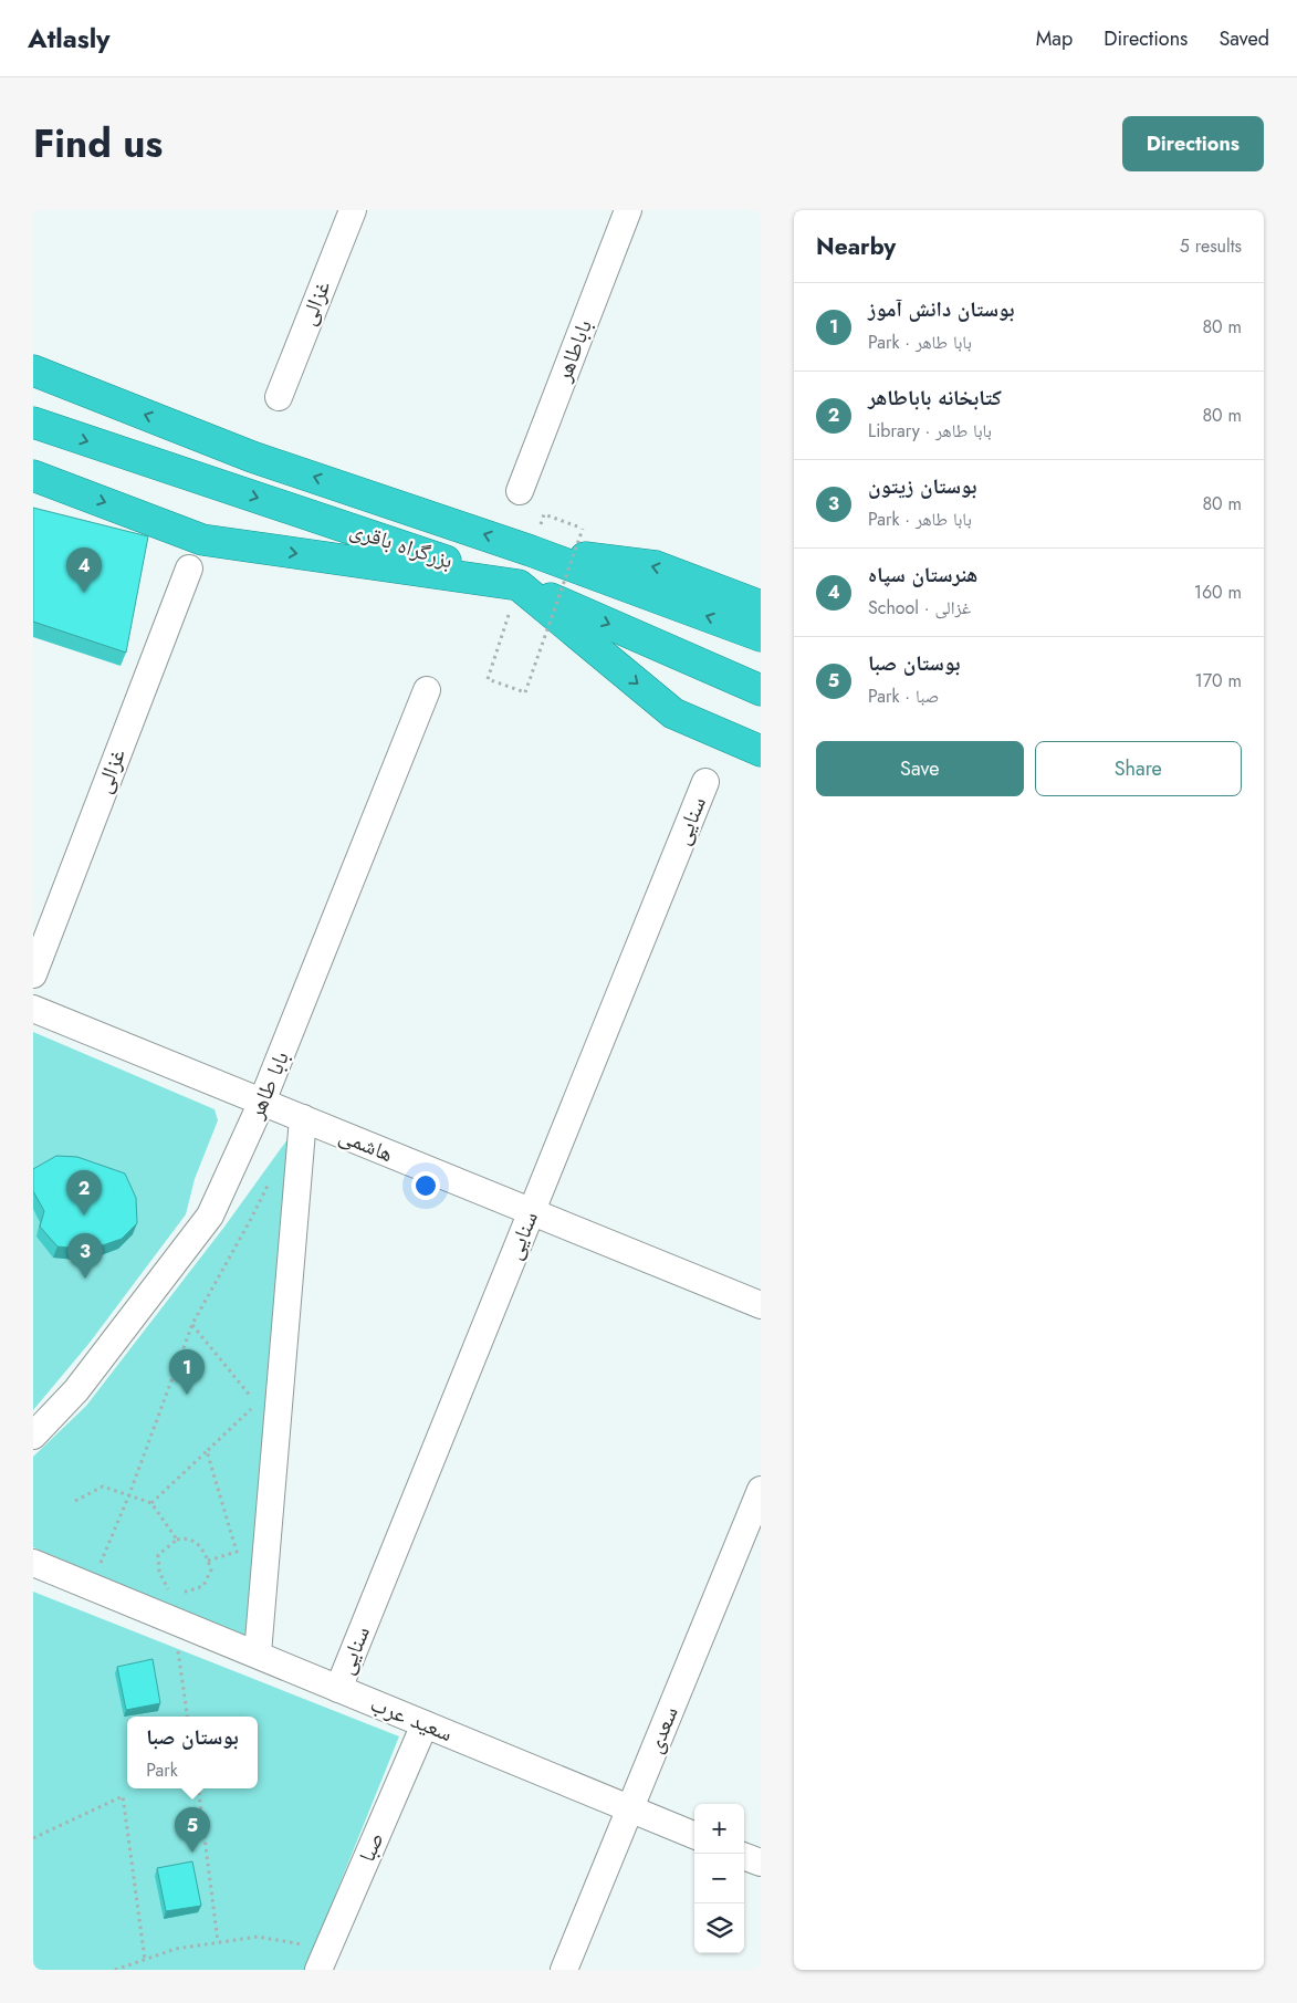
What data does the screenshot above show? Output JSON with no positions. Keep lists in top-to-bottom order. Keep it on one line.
{"streets":{"highway":["بزرگراه باقری"],"street":["غزالی","باباطاهر","سنایی","بابا طاهر","هاشمی","سعید عرب","سعدی","صبا"]},"crossings":[["سنایی","هاشمی"],["سنایی","سعید عرب"],["بابا طاهر","هاشمی"],["سعید عرب","سعدی"],["سعید عرب","صبا"]],"page":{"header":"Atlasly","nav":["Map","Directions","Saved"],"title":"Find us","buttons":["Directions",["Save","Share"]],"heading":["Nearby","5 results"],"list":[{"mark":"1","name":"بوستان دانش آموز","note":"Park · بابا طاهر","value":"80 m"},{"mark":"2","name":"کتابخانه باباطاهر","note":"Library · بابا طاهر","value":"80 m"},{"mark":"3","name":"بوستان زیتون","note":"Park · بابا طاهر","value":"80 m"},{"mark":"4","name":"هنرستان سپاه","note":"School · غزالی","value":"160 m"},{"mark":"5","name":"بوستان صبا","note":"Park · صبا","value":"170 m"}],"pins":["4","2","3","1","5"],"popup":["بوستان صبا","Park"],"map_buttons":["+","−"]}}
